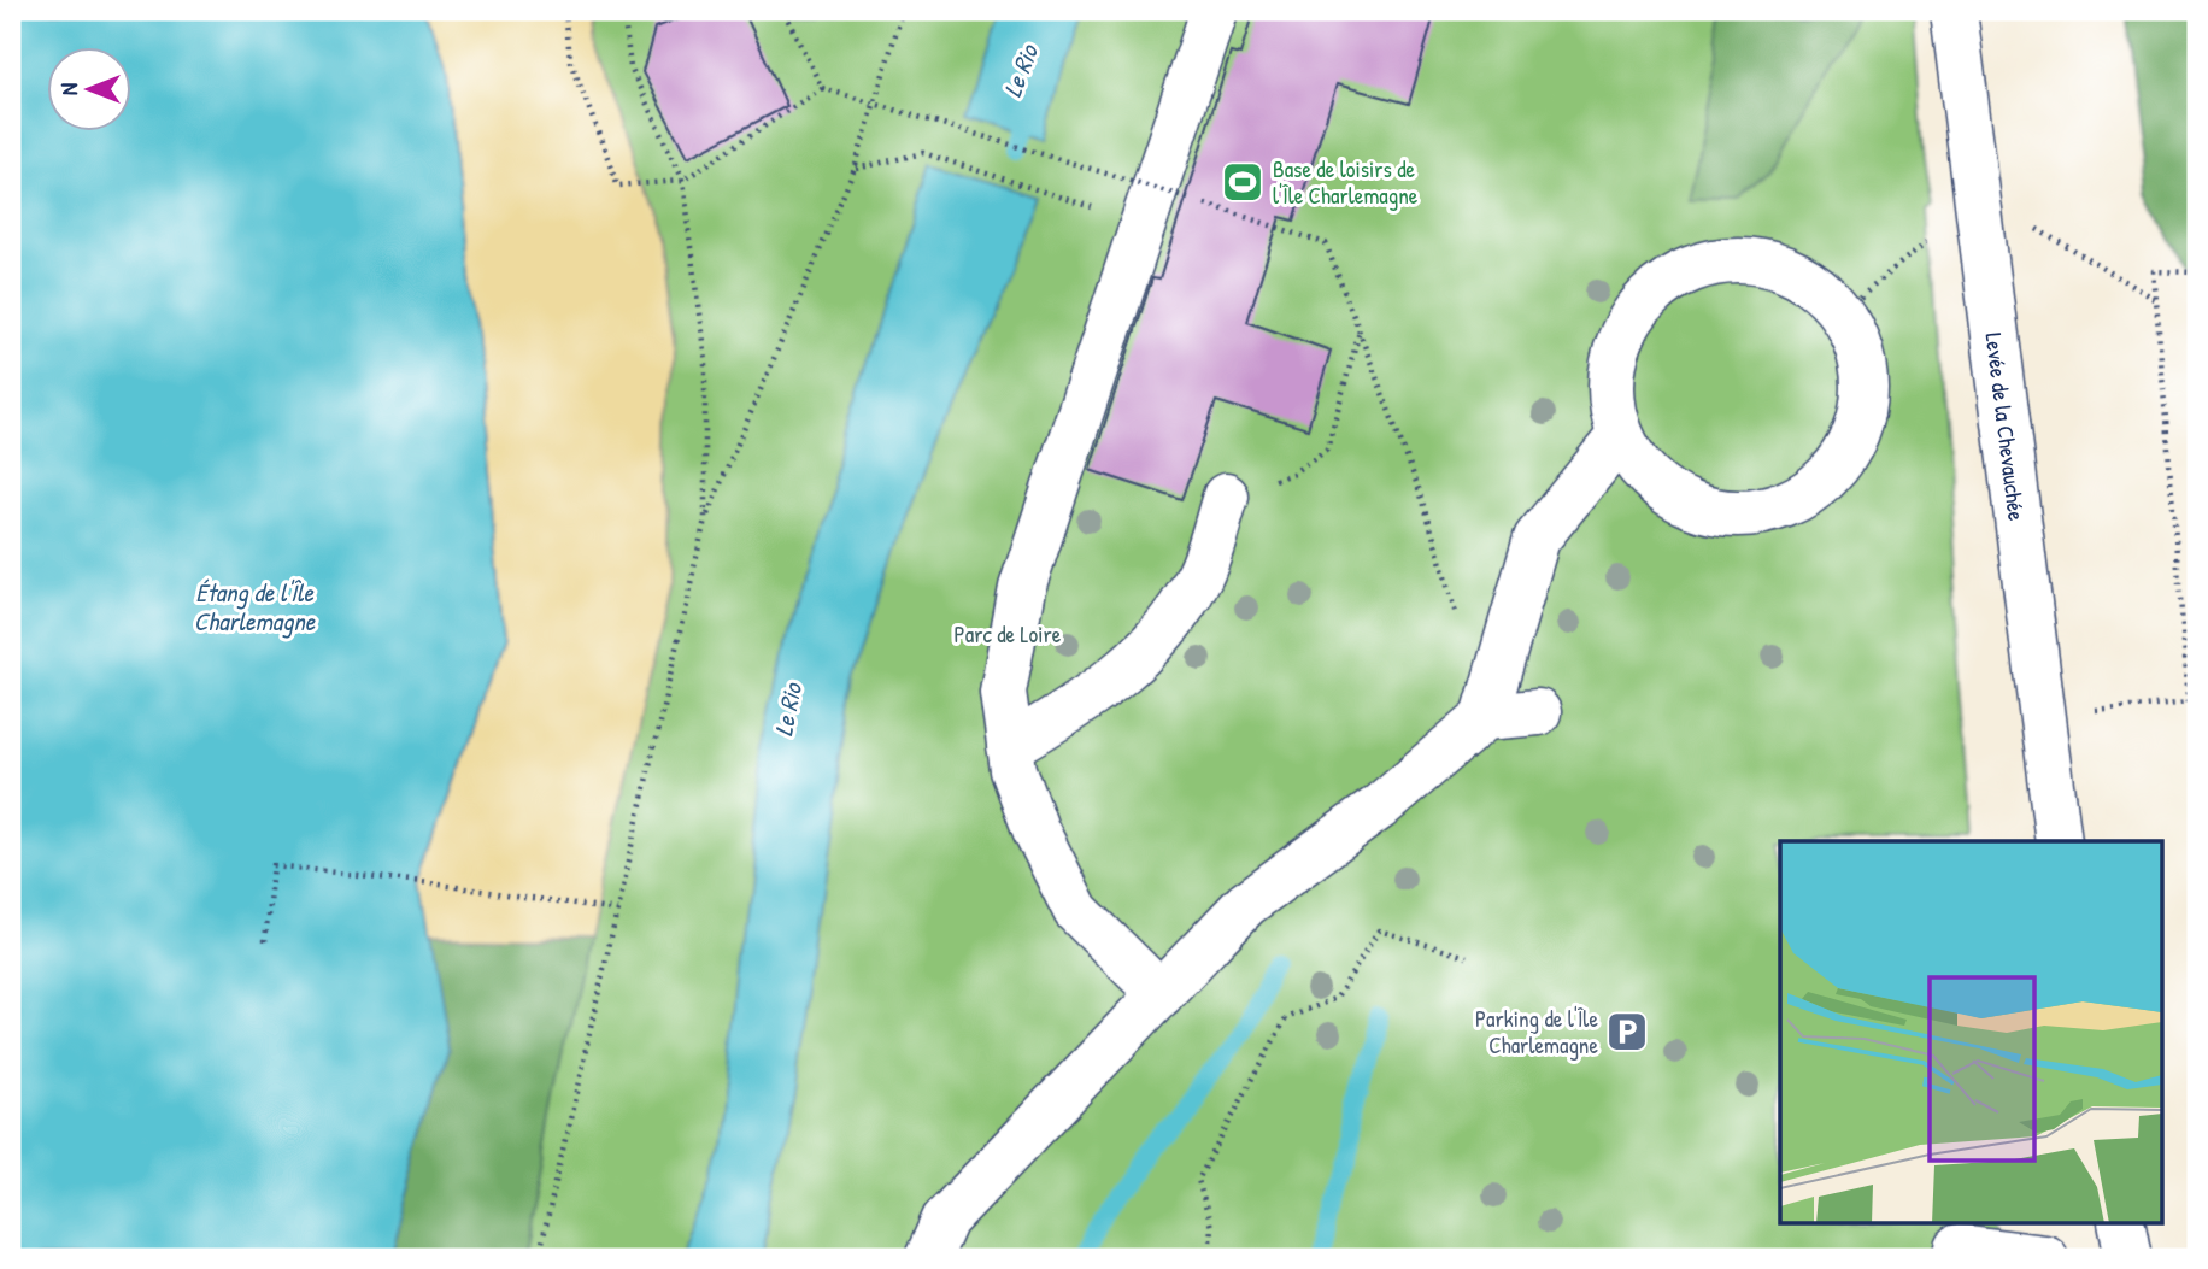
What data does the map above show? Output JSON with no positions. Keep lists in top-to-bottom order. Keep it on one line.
{"streets":{"street":["Levée de la Chevauchée"]},"water":["Le Rio","Étang de l'Île Charlemagne"],"parks":["Parc de Loire"],"places":{"sports":["Base de loisirs de l'Île Charlemagne"],"parking":["Parking de l'Île Charlemagne"]},"north":"left"}
